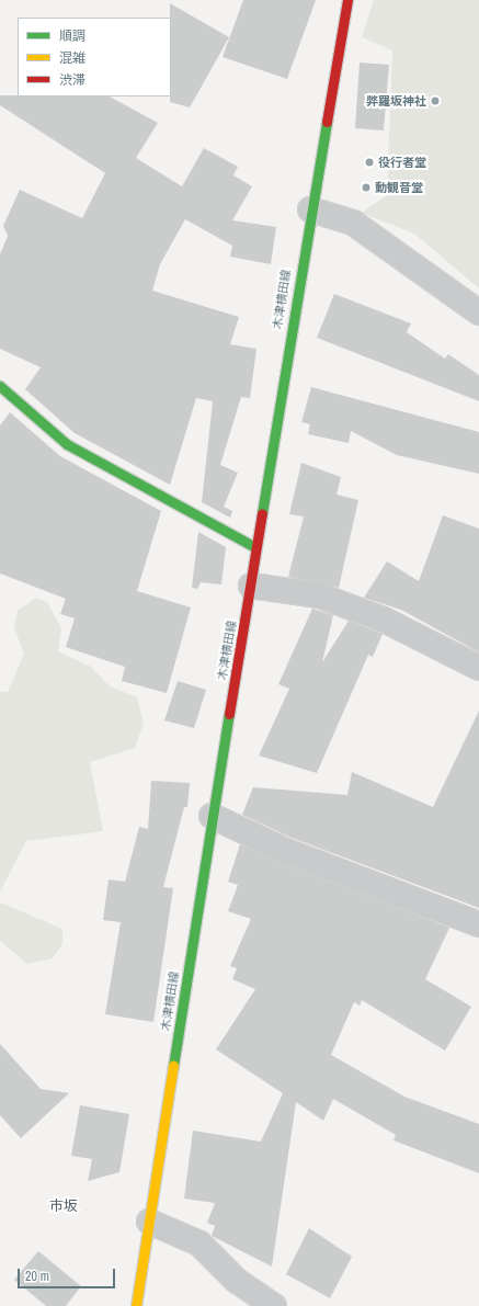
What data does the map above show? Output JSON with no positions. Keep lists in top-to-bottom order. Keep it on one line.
{"streets":{"main road":["木津横田線"]},"districts":["市坂"],"places":["弊羅坂神社","役行者堂","動観音堂"],"legend":["順調","混雑","渋滞"],"scale_bar":"20 m"}
